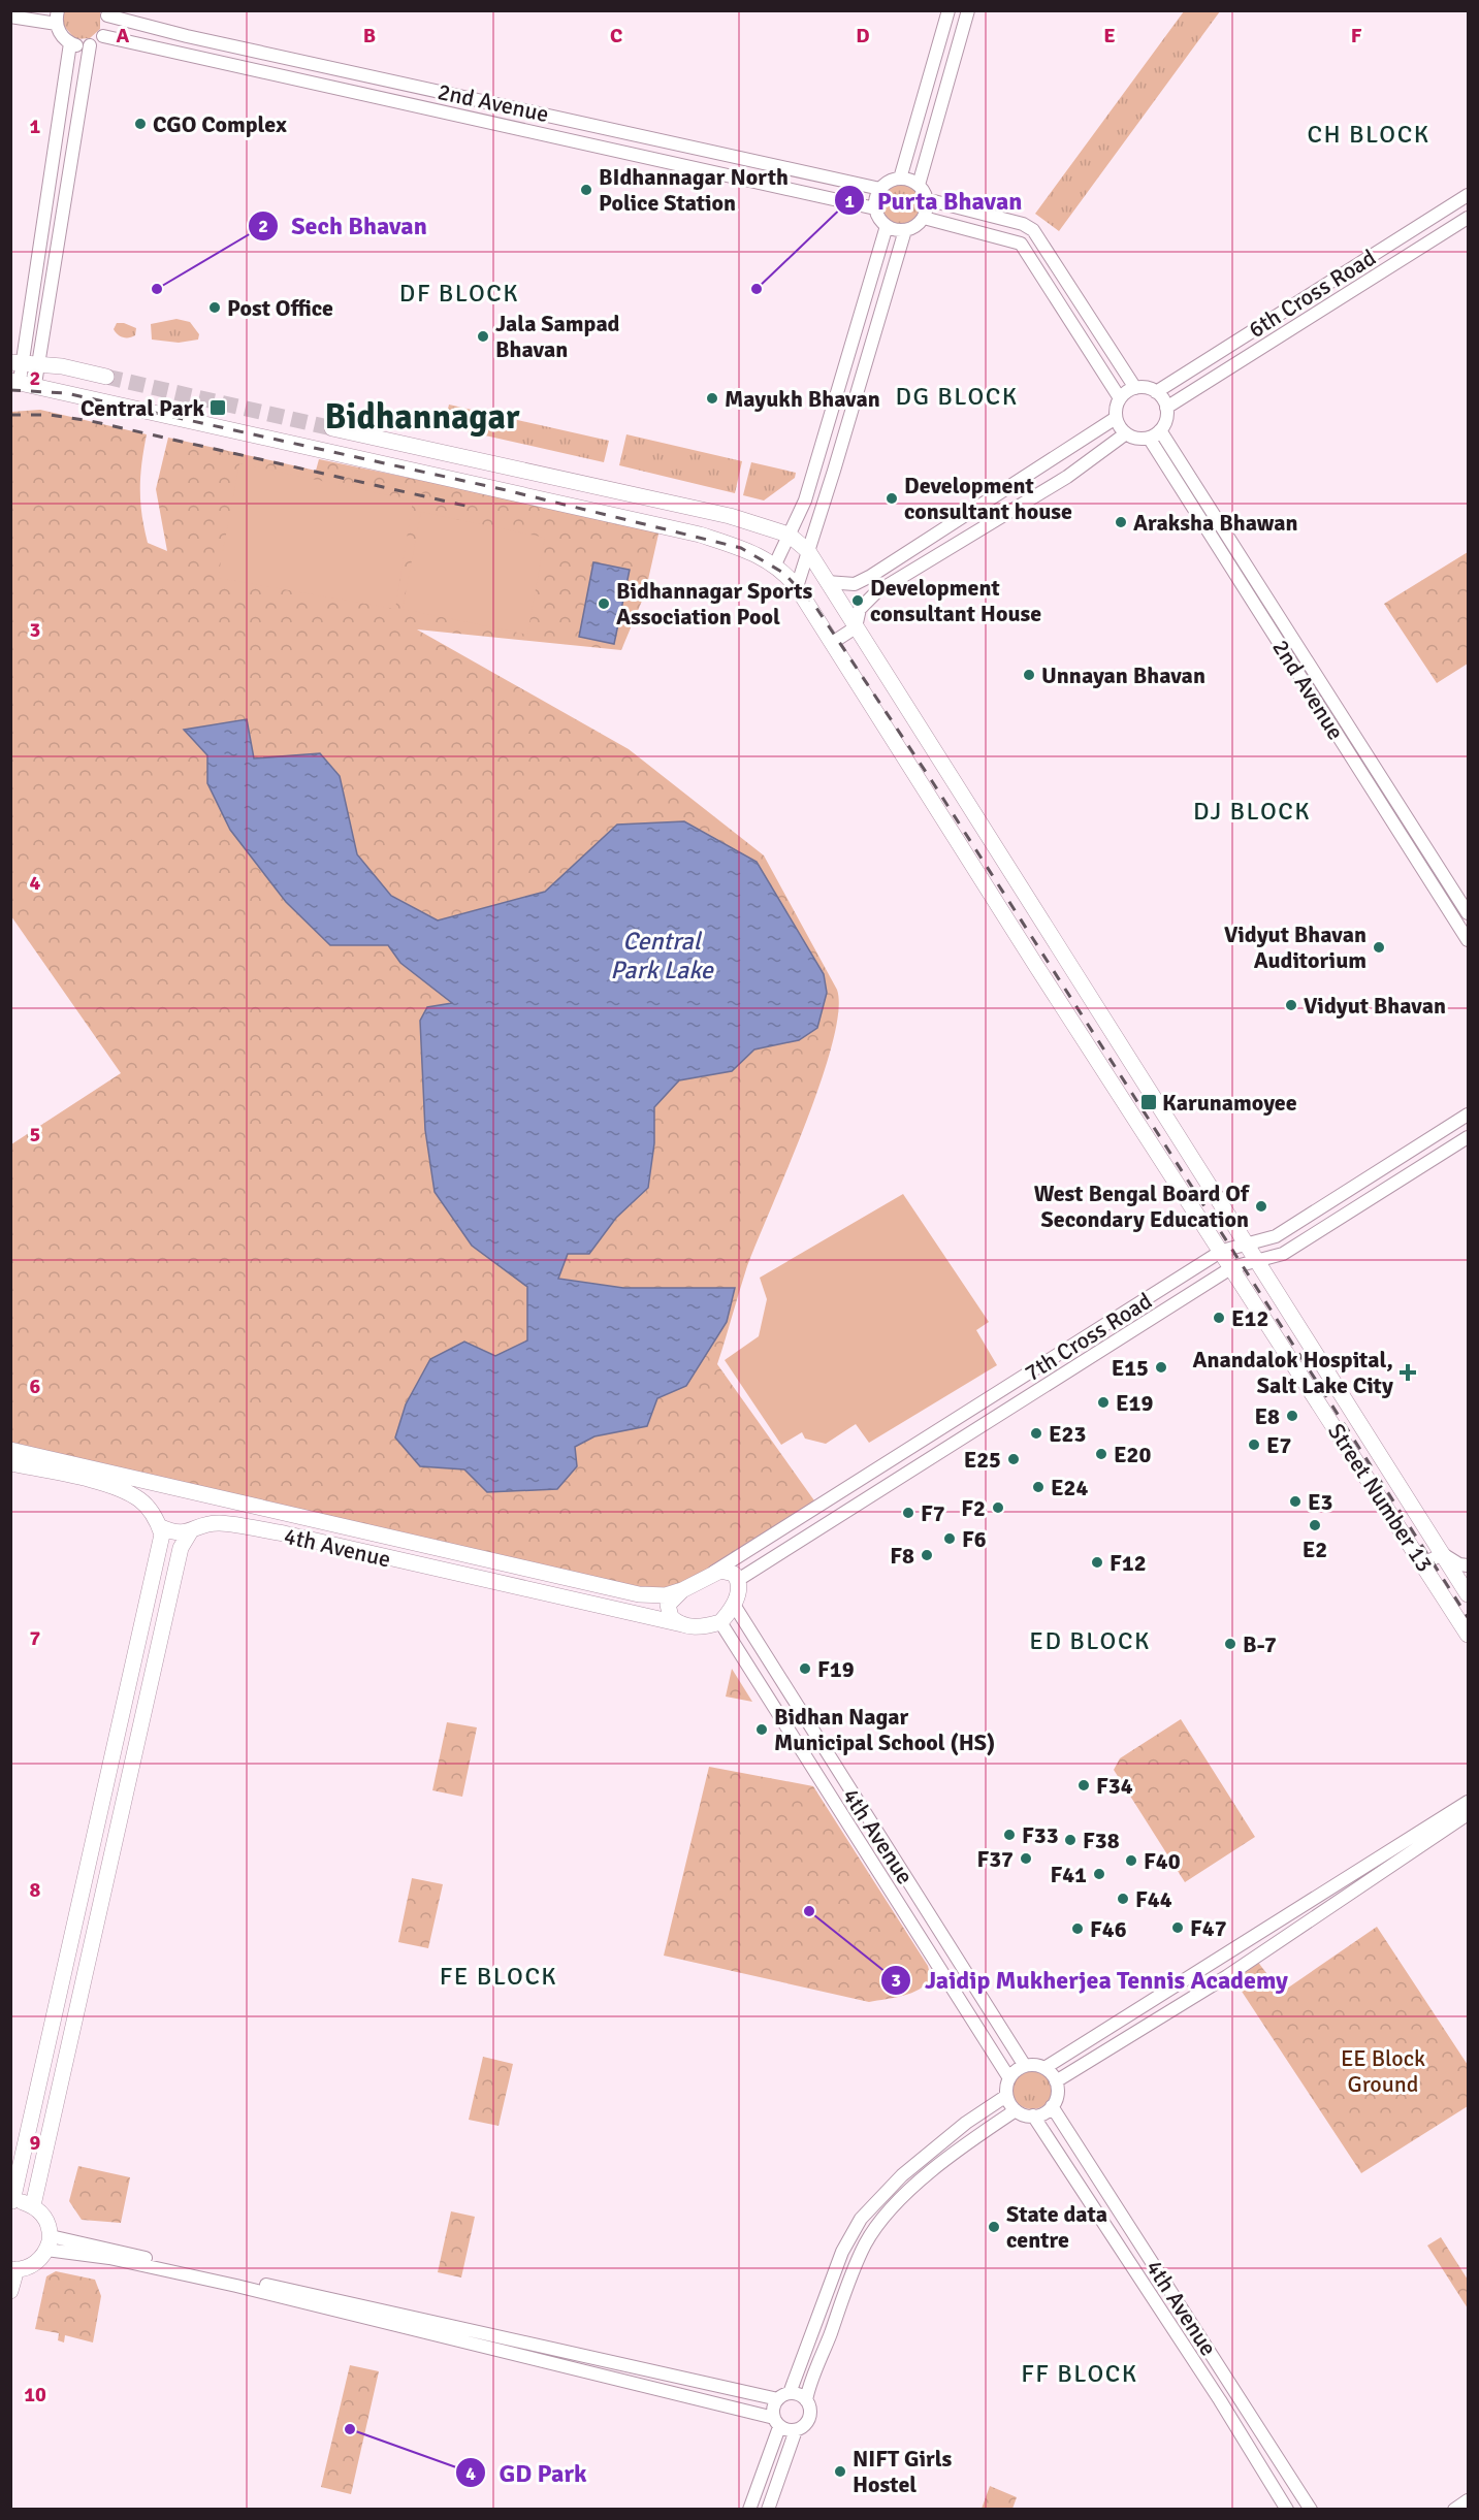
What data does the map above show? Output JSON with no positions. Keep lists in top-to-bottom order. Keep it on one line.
{"streets":{"main road":["Street Number 13","4th Avenue"],"street":["2nd Avenue","6th Cross Road","7th Cross Road"]},"crossings":[["2nd Avenue","6th Cross Road"],["7th Cross Road","Street Number 13"],["7th Cross Road","4th Avenue"]],"districts":["CH BLOCK","DF BLOCK","DG BLOCK","Bidhannagar","DJ BLOCK","ED BLOCK","FE BLOCK","FF BLOCK"],"water":["Central Park Lake"],"parks":["EE Block Ground"],"places":{"other":["CGO Complex","BIdhannagar North Police Station","Sech Bhavan","Purta Bhavan","Post Office","Jala Sampad Bhavan","Mayukh Bhavan","Development consultant house","Araksha Bhawan","Development consultant House","Bidhannagar Sports Association Pool","Unnayan Bhavan","Vidyut Bhavan Auditorium","Vidyut Bhavan","West Bengal Board Of Secondary Education","E12","E15","E19","E8","E23","E7","E20","E25","E24","E3","F2","F7","E2","F6","F8","F12","B-7","F19","Bidhan Nagar Municipal School (HS)","F34","F33","F38","F37","F40","F41","F44","Jaidip Mukherjea Tennis Academy","F47","F46","State data centre","GD Park","NIFT Girls Hostel"],"transit":["Central Park","Karunamoyee"],"health":["Anandalok Hospital, Salt Lake City"]},"grid":{"columns":["A","B","C","D","E","F"],"rows":["1","2","3","4","5","6","7","8","9","10"]}}
